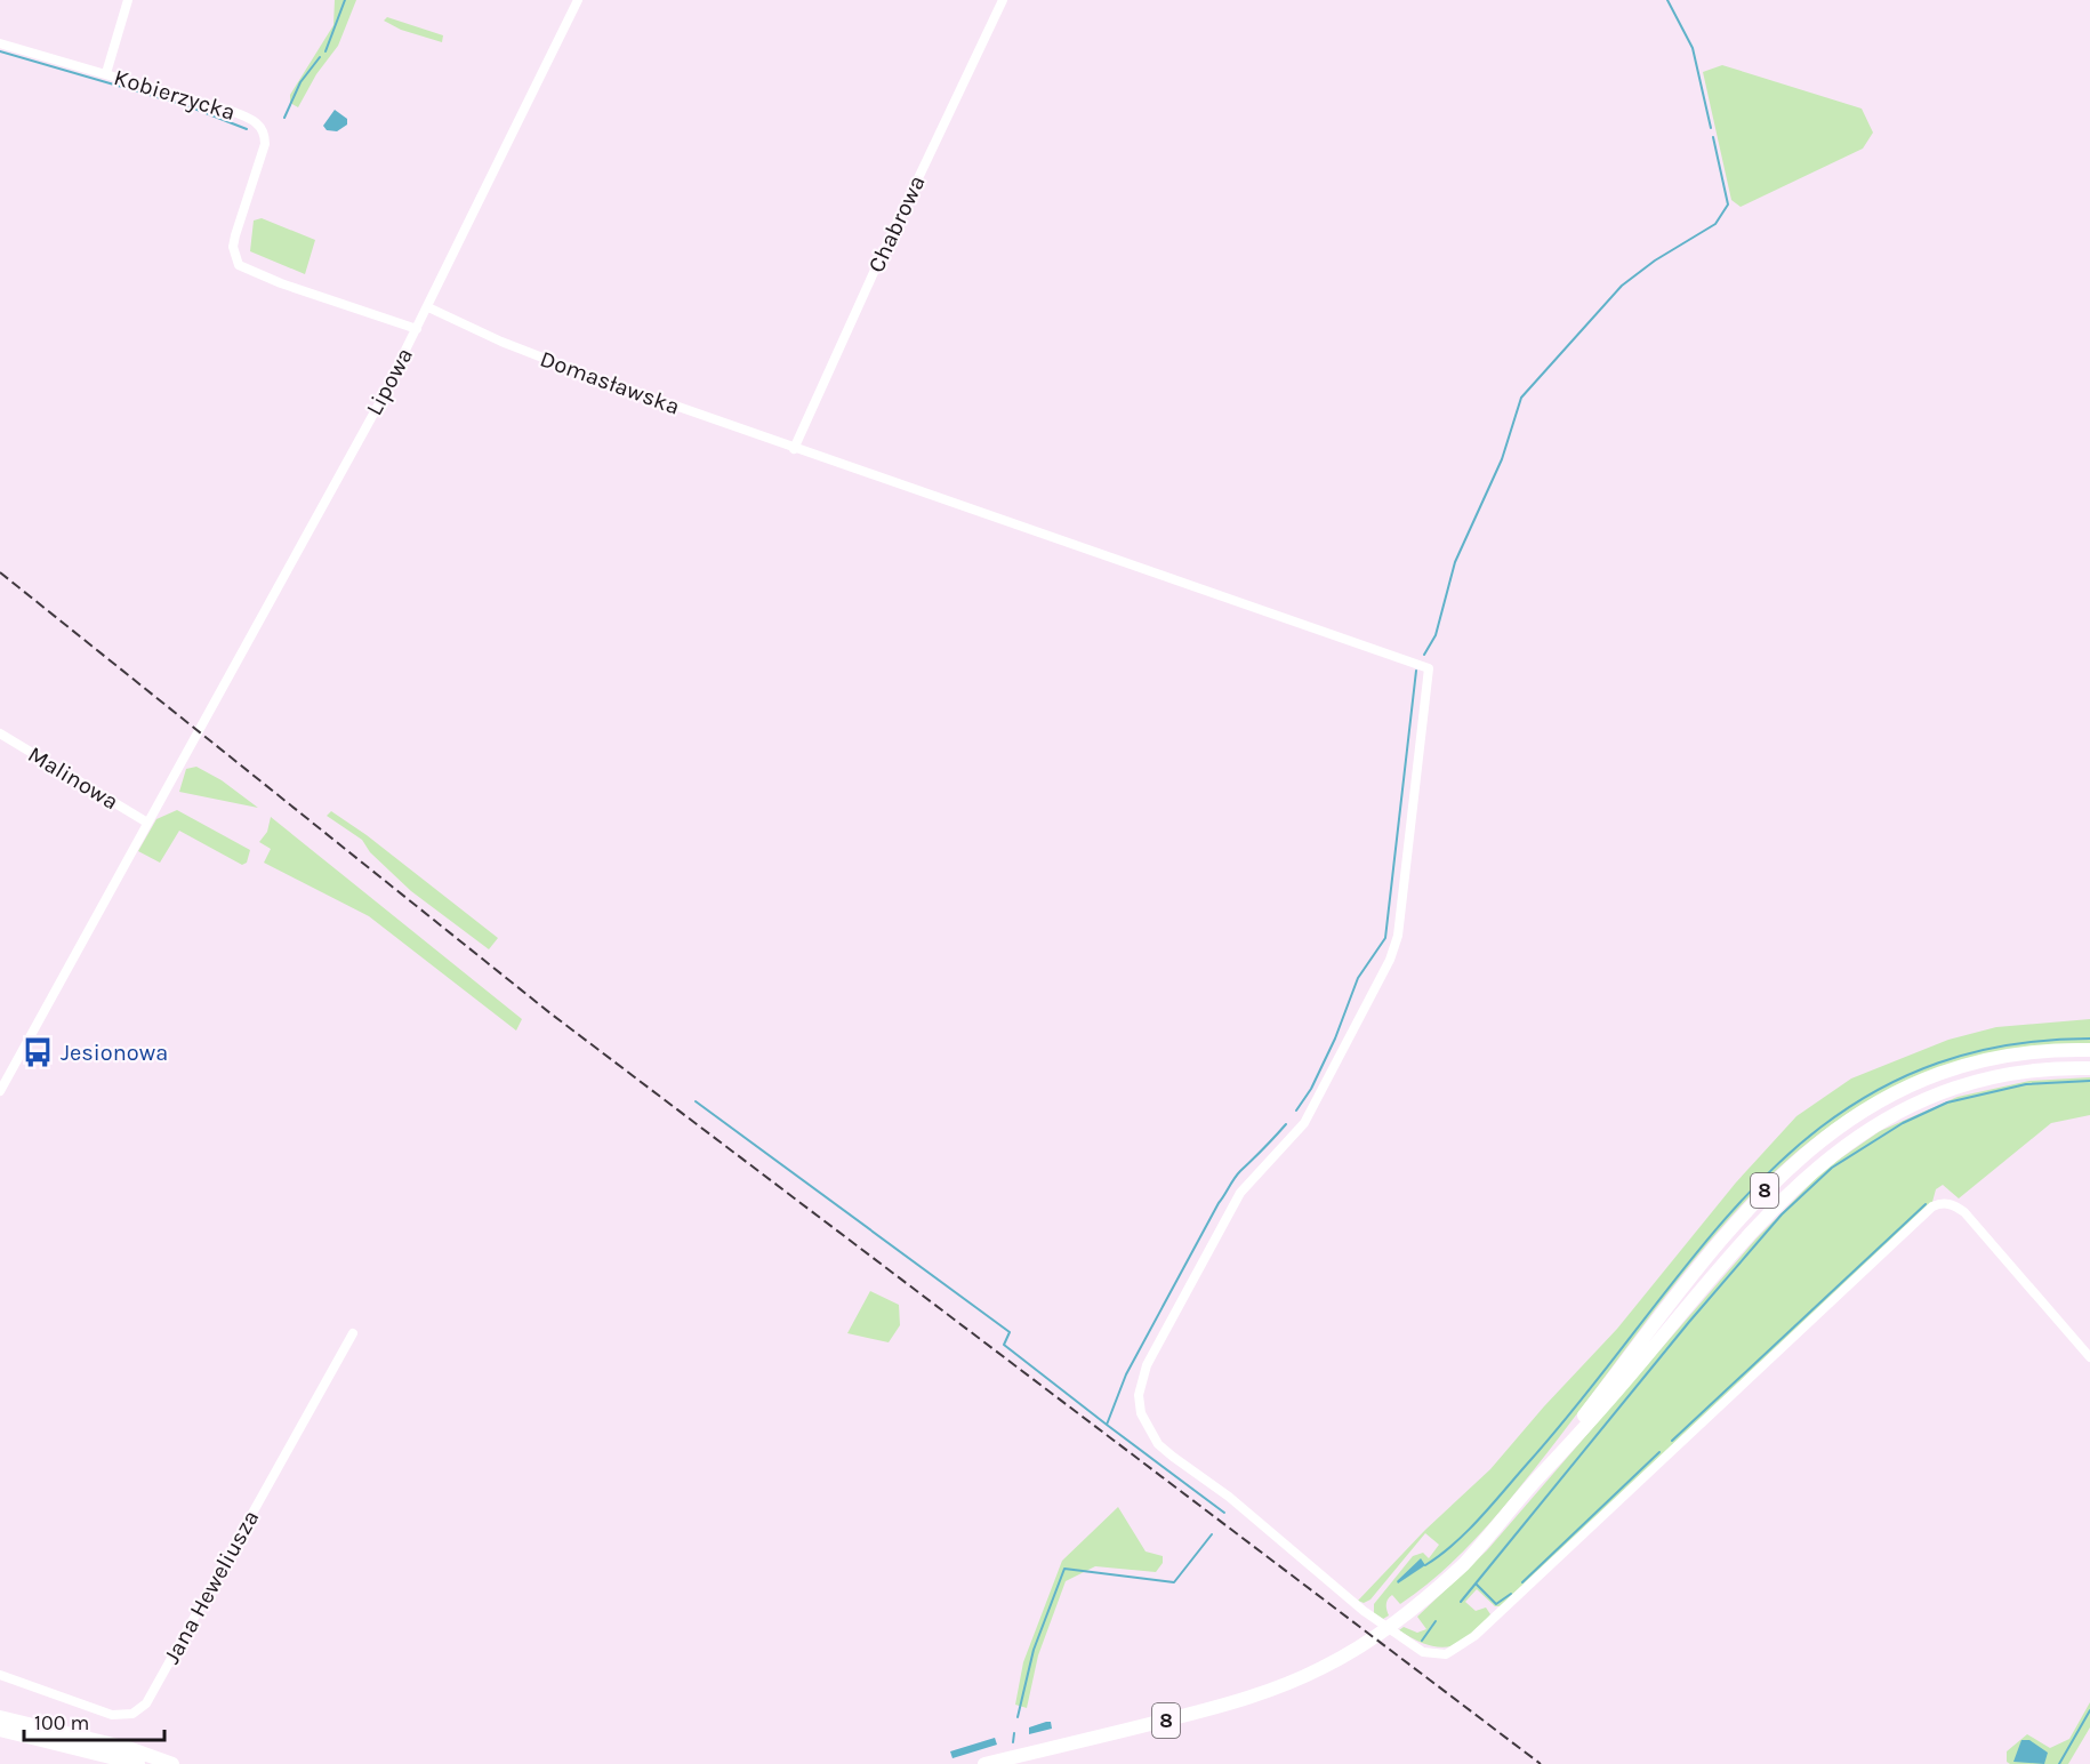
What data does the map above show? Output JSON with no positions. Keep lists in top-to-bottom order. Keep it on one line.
{"streets":{"highway":["8"],"street":["Kobierzycka","Chabrowa","Lipowa","Domasławska","Malinowa","Jana Heweliusza"]},"crossings":[["Kobierzycka","Lipowa"],["Chabrowa","Domasławska"],["Lipowa","Domasławska"],["Lipowa","Malinowa"]],"places":{"bus stop":["Jesionowa"]},"scale_bar":"100 m"}
